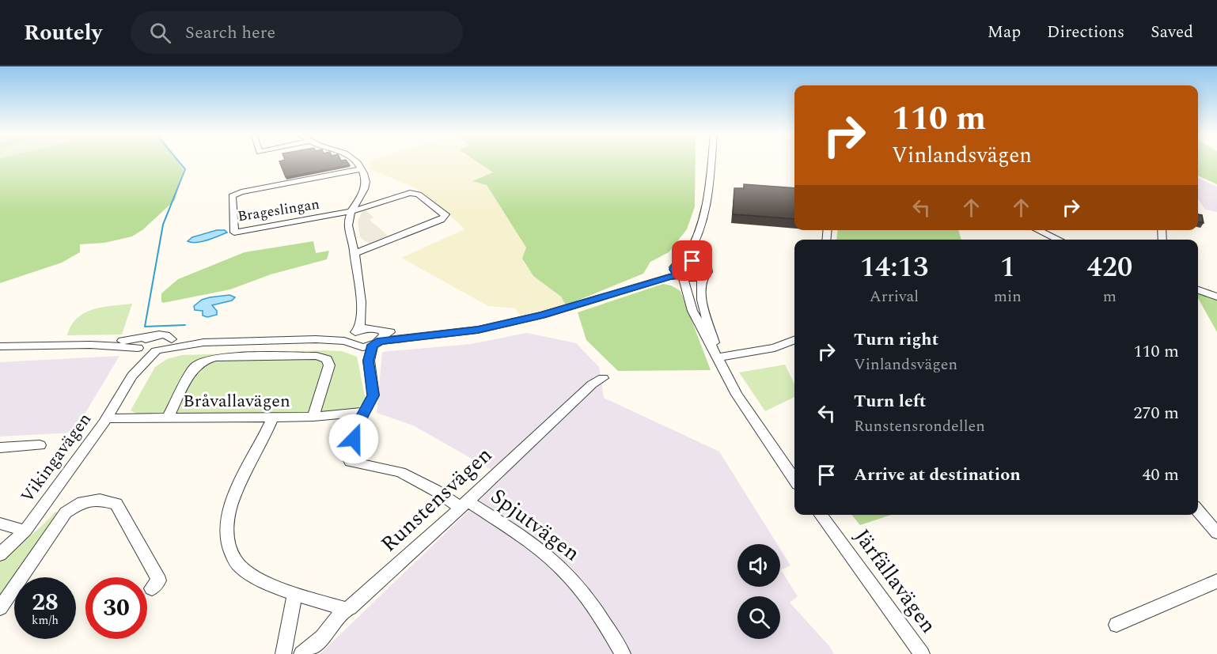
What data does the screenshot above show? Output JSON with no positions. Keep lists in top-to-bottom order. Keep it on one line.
{"streets":{"street":["Brageslingan","Bråvallavägen","Vikingavägen","Runstensvägen","Spjutvägen","Järfällavägen"]},"crossings":[["Bråvallavägen","Vikingavägen"],["Bråvallavägen","Spjutvägen"],["Runstensvägen","Spjutvägen"]],"page":{"header":"Routely","search":"Search here","nav":["Map","Directions","Saved"],"turn":["110 m","Vinlandsvägen"],"eta":["14:13","Arrival","1","min","420","m"],"list":[{"name":"Turn right","note":"Vinlandsvägen","value":"110 m"},{"name":"Turn left","note":"Runstensrondellen","value":"270 m"},{"name":"Arrive at destination","value":"40 m"}],"speed":"28 km/h","limit":"30"}}
